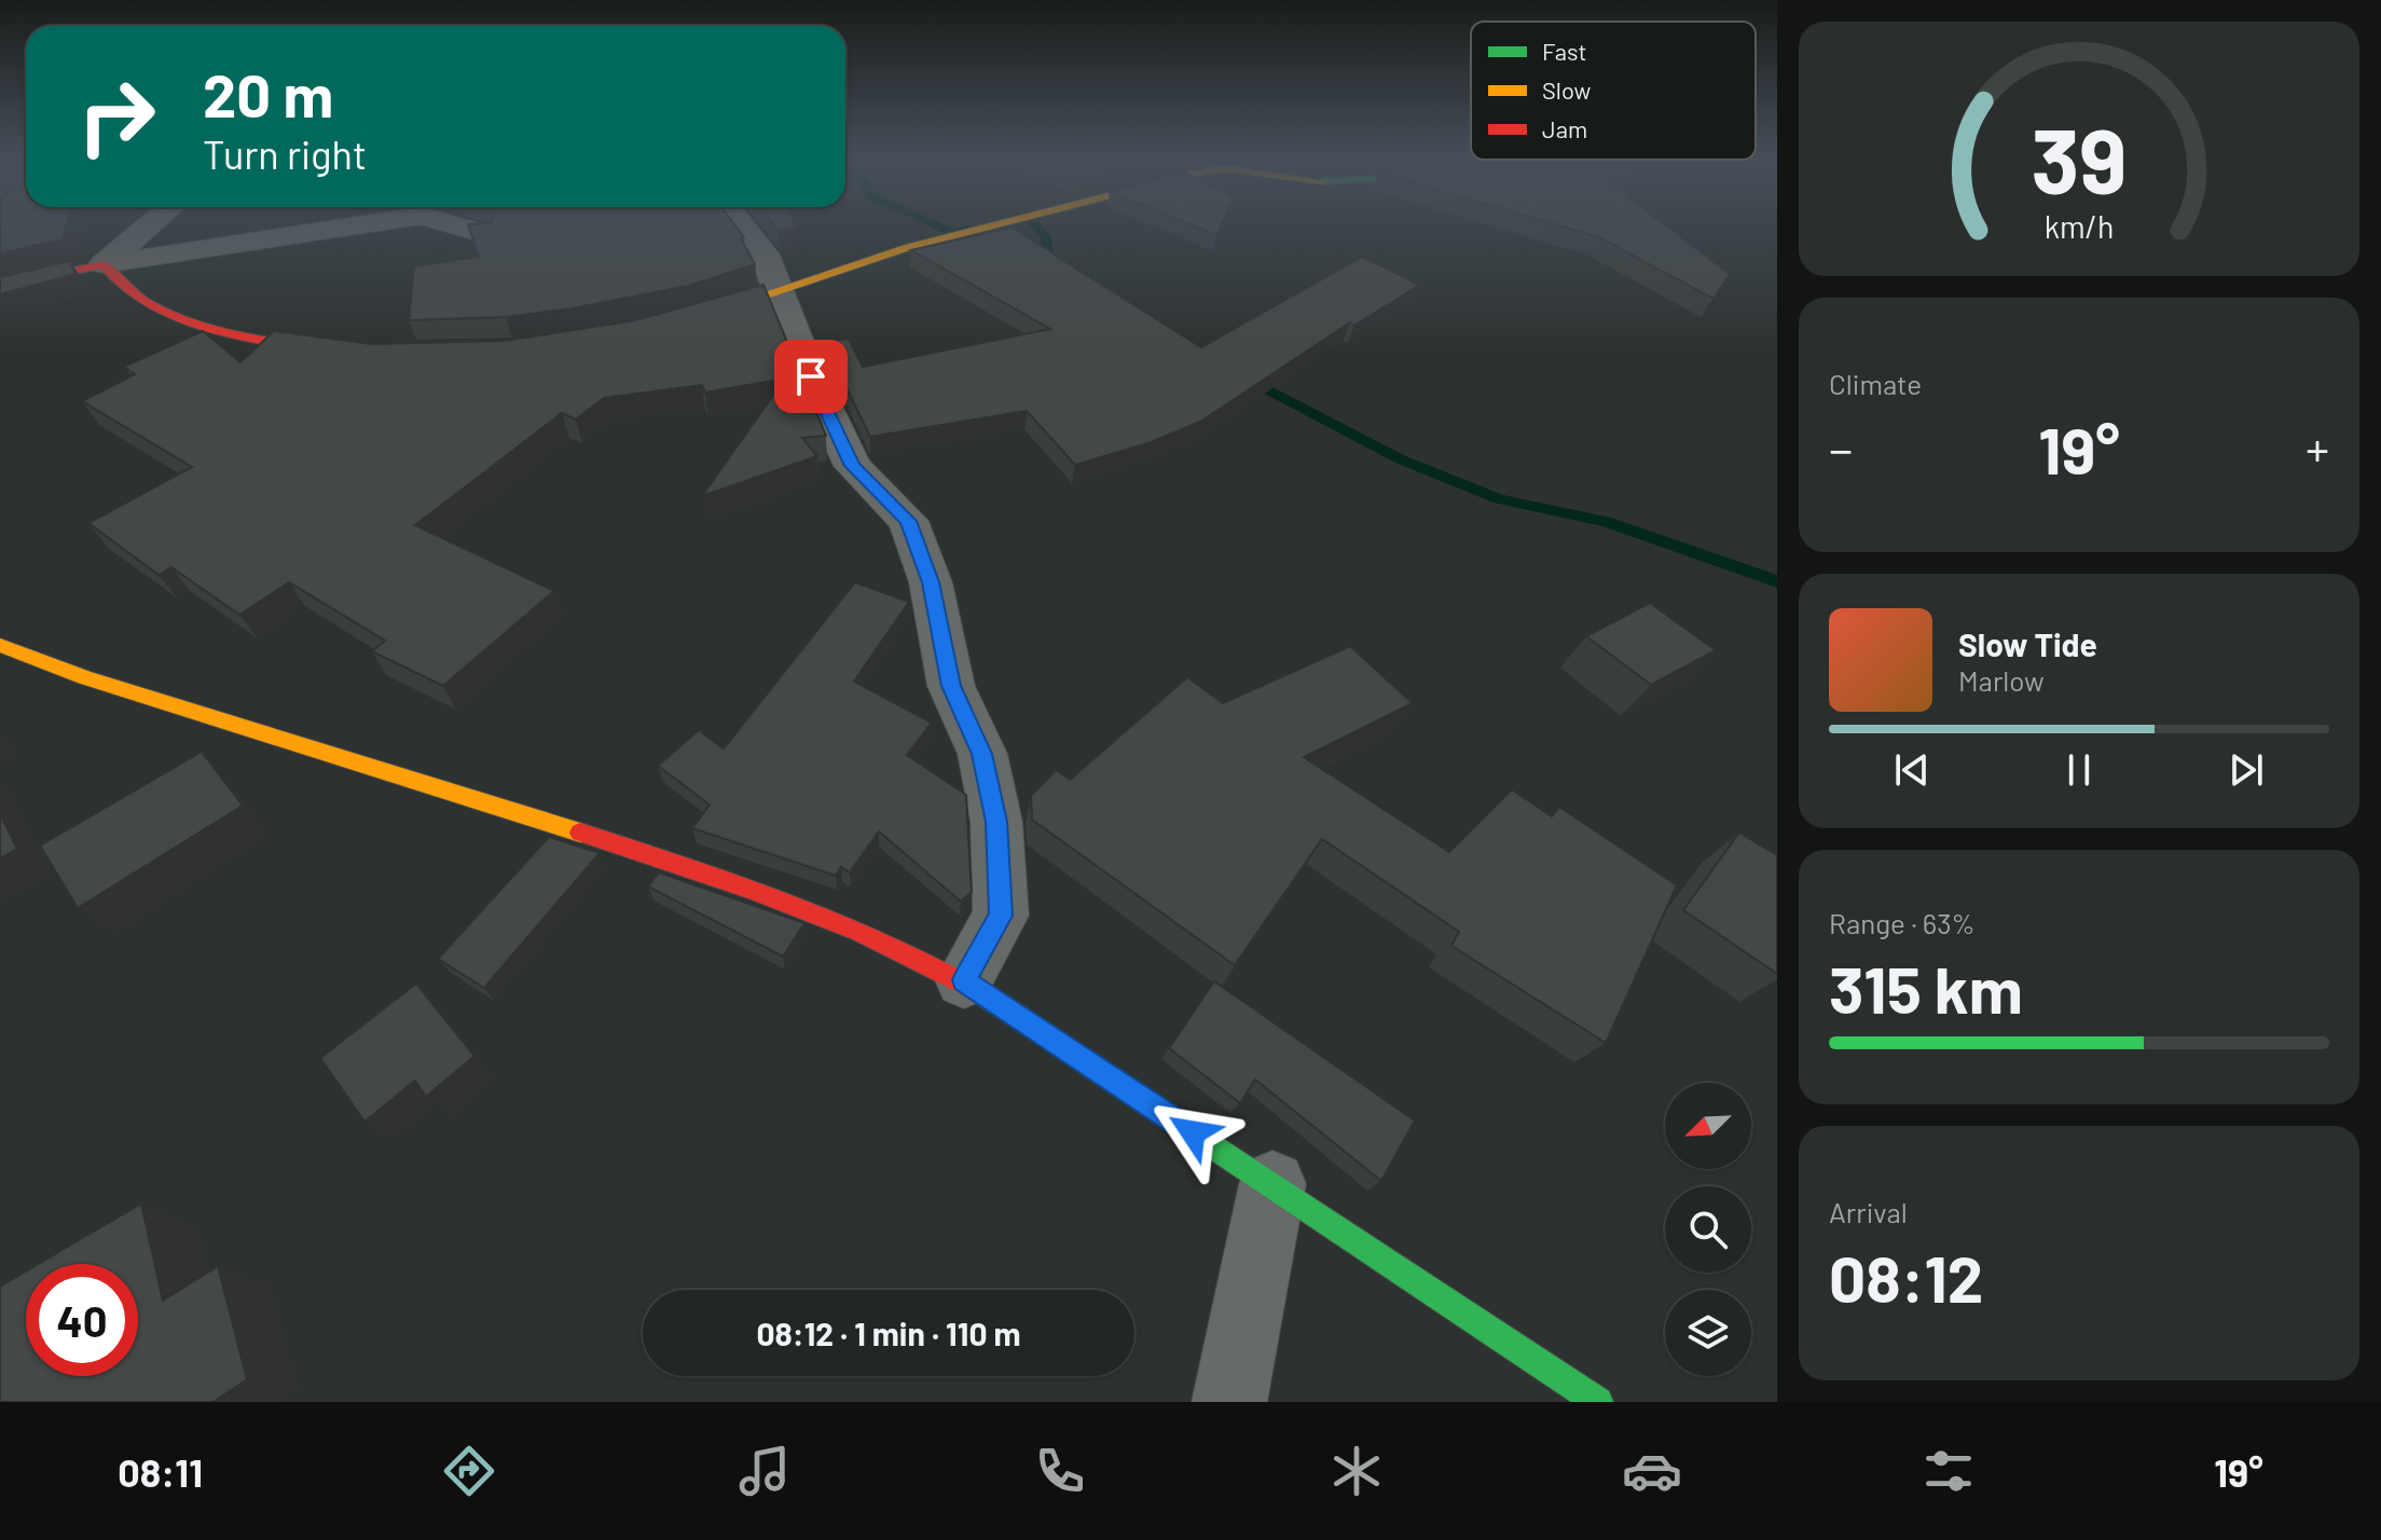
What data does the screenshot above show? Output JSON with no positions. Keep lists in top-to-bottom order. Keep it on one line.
{"legend":["Fast","Slow","Jam"],"north":"bottom left","page":{"turn":["20 m","Turn right"],"tile":["Climate",["Range · 63%","315 km"],["Arrival","08:12"]],"heat":["−","19°","+"],"song":["Slow Tide","Marlow"],"limit":"40","trip":"08:12 · 1 min · 110 m","tabs":["08:11","19°"],"gauge":["39","km/h"]}}
